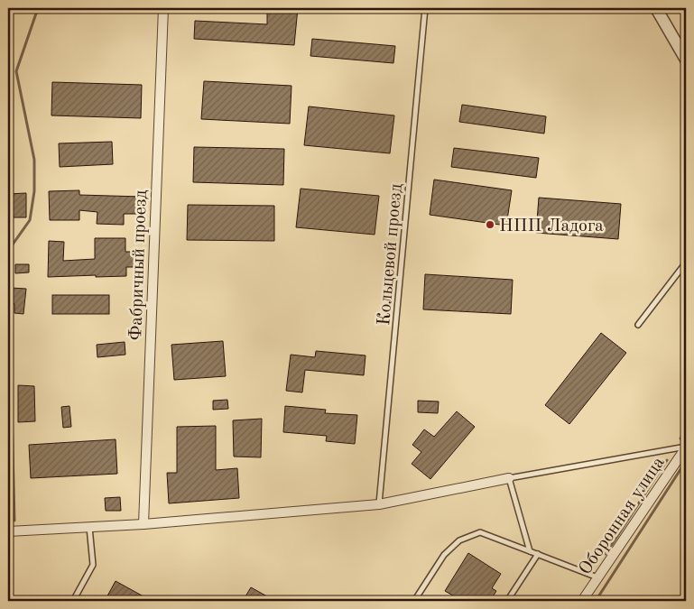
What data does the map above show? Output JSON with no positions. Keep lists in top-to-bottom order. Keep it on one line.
{"streets":{"street":["Фабричный проезд","Оборонная улица"],"lane":["Кольцевой проезд"]},"places":["НПП Ладога"]}
